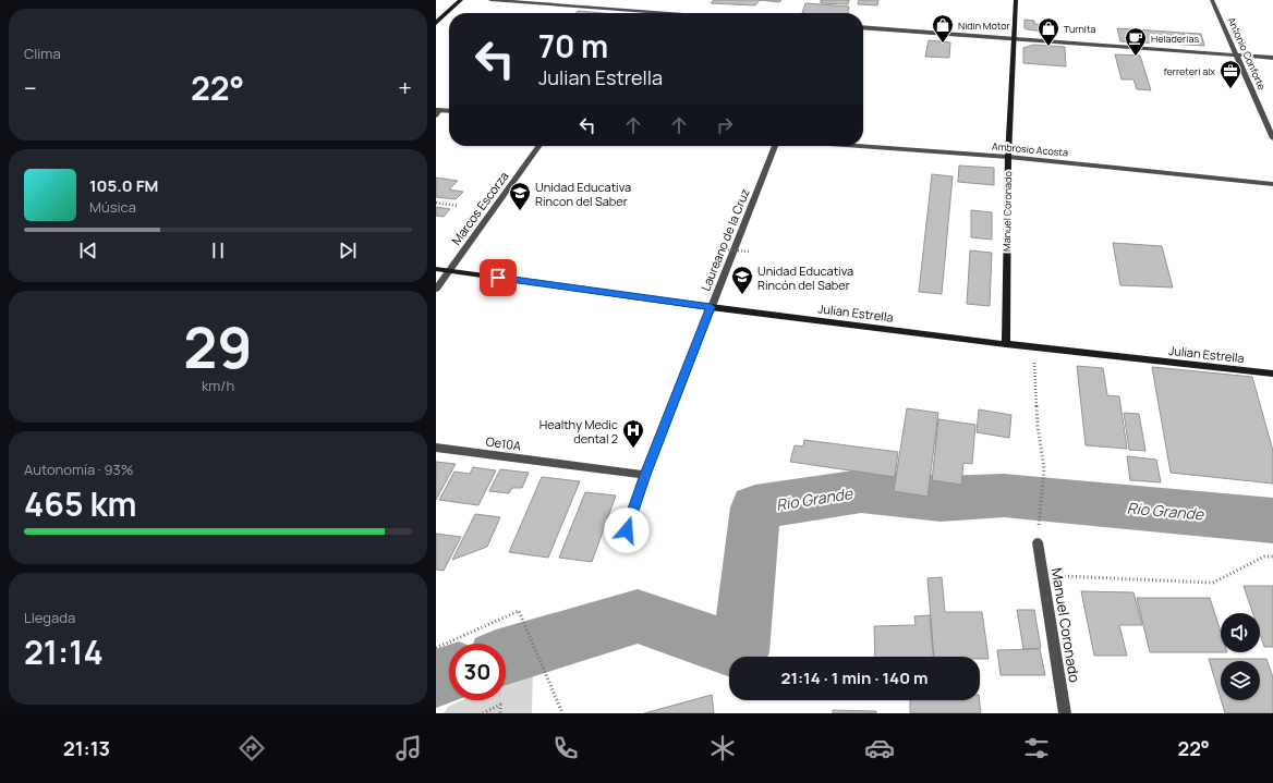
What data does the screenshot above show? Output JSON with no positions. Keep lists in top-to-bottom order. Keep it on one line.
{"streets":{"street":["Antonio Conforte","Ambrosio Acosta","Marcos Escorza","Manuel Coronado","Laureano de la Cruz","Julian Estrella","Oe10A"]},"crossings":[["Ambrosio Acosta","Manuel Coronado"],["Marcos Escorza","Julian Estrella"],["Manuel Coronado","Julian Estrella"],["Laureano de la Cruz","Julian Estrella"],["Laureano de la Cruz","Oe10A"]],"water":["Rio Grande"],"places":{"shop":["Nidin Motor","Turnita"],"cafe":["Heladerias"],"office":["ferreteri alx"],"school or university":["Unidad Educativa Rincon del Saber","Unidad Educativa Rincón del Saber"],"hospital":["Healthy Medic dental 2"]},"page":{"tile":["Clima",["29","km/h"],["Autonomía · 93%","465 km"],["Llegada","21:14"]],"turn":["70 m","Julian Estrella"],"heat":["−","22°","+"],"song":["105.0 FM","Música"],"limit":"30","trip":"21:14 · 1 min · 140 m","tabs":["21:13","22°"]}}
